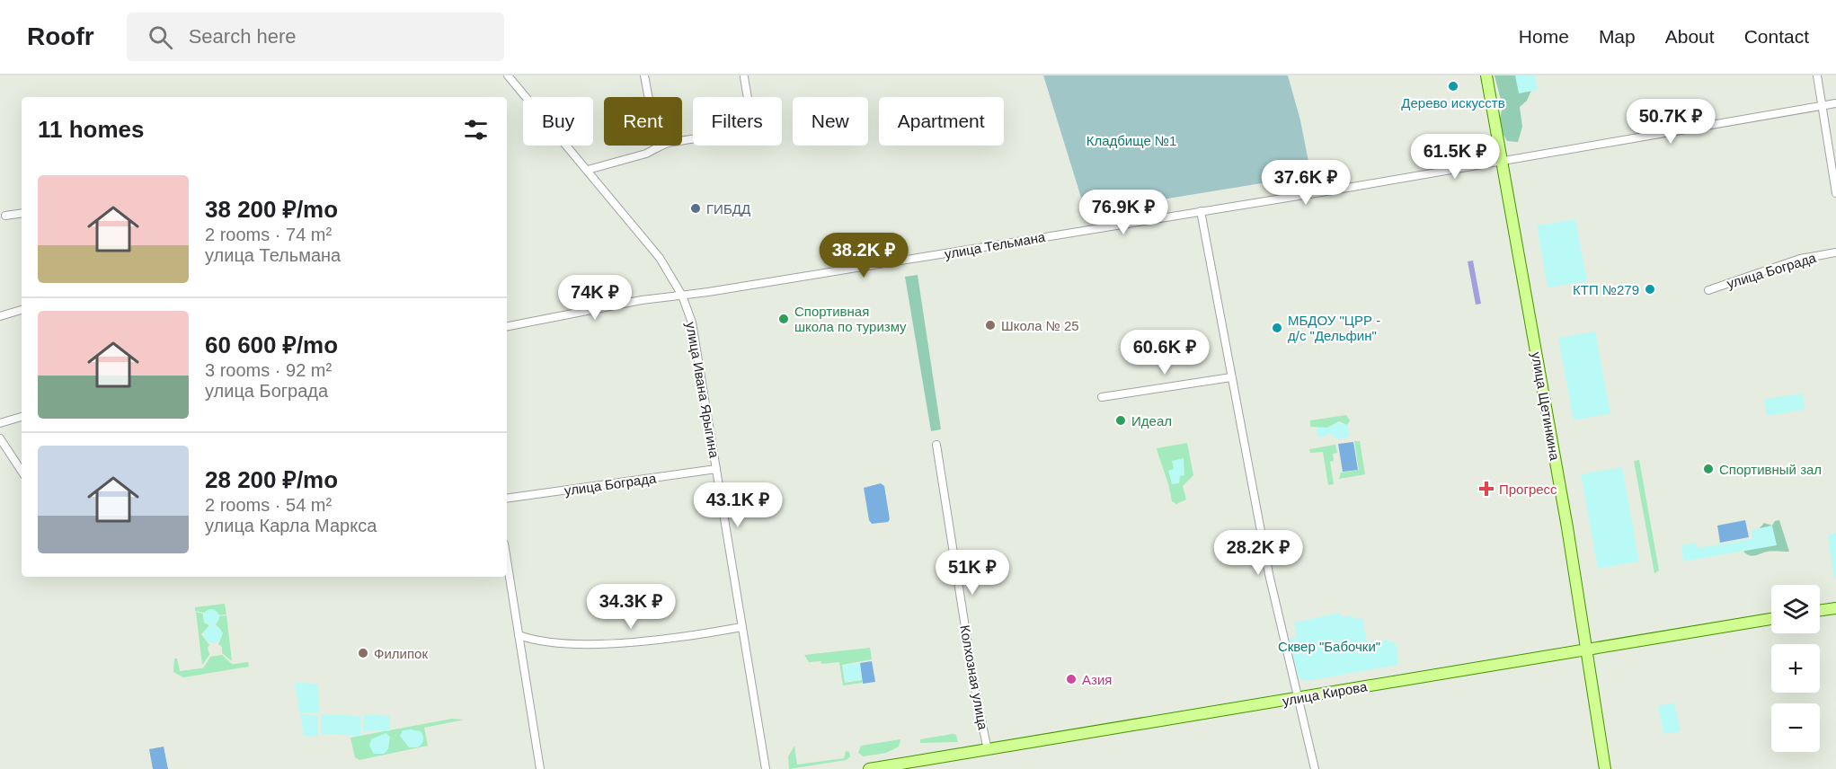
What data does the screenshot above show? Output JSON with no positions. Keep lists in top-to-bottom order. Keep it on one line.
{"streets":{"main road":["улица Щетинкина","улица Кирова"],"street":["улица Тельмана","улица Бограда","улица Ивана Ярыгина","Колхозная улица"]},"crossings":[["улица Тельмана","улица Ивана Ярыгина"],["улица Тельмана","улица Щетинкина"],["улица Бограда","улица Ивана Ярыгина"],["улица Щетинкина","улица Кирова"],["Колхозная улица","улица Кирова"]],"parks":["Кладбище №1","Сквер \"Бабочки\""],"places":{"other":["Дерево искусств","ГИБДД","КТП №279","Спортивная школа по туризму","Школа № 25","МБДОУ \"ЦРР - д/с \"Дельфин\"","Идеал","Спортивный зал","Филипок","Азия"],"health":["Прогресс"]},"page":{"header":"Roofr","search":"Search here","nav":["Home","Map","About","Contact"],"chip":["Buy","Rent","Filters","New","Apartment"],"heading":"11 homes","price":["50.7K ₽","61.5K ₽","37.6K ₽","76.9K ₽","38.2K ₽","74K ₽","60.6K ₽","43.1K ₽","28.2K ₽","51K ₽","34.3K ₽"],"list":[{"name":"38 200 ₽/mo","note":"2 rooms · 74 m² · улица Тельмана"},{"name":"60 600 ₽/mo","note":"3 rooms · 92 m² · улица Бограда"},{"name":"28 200 ₽/mo","note":"2 rooms · 54 m² · улица Карла Маркса"}],"map_buttons":["+","−"]}}
